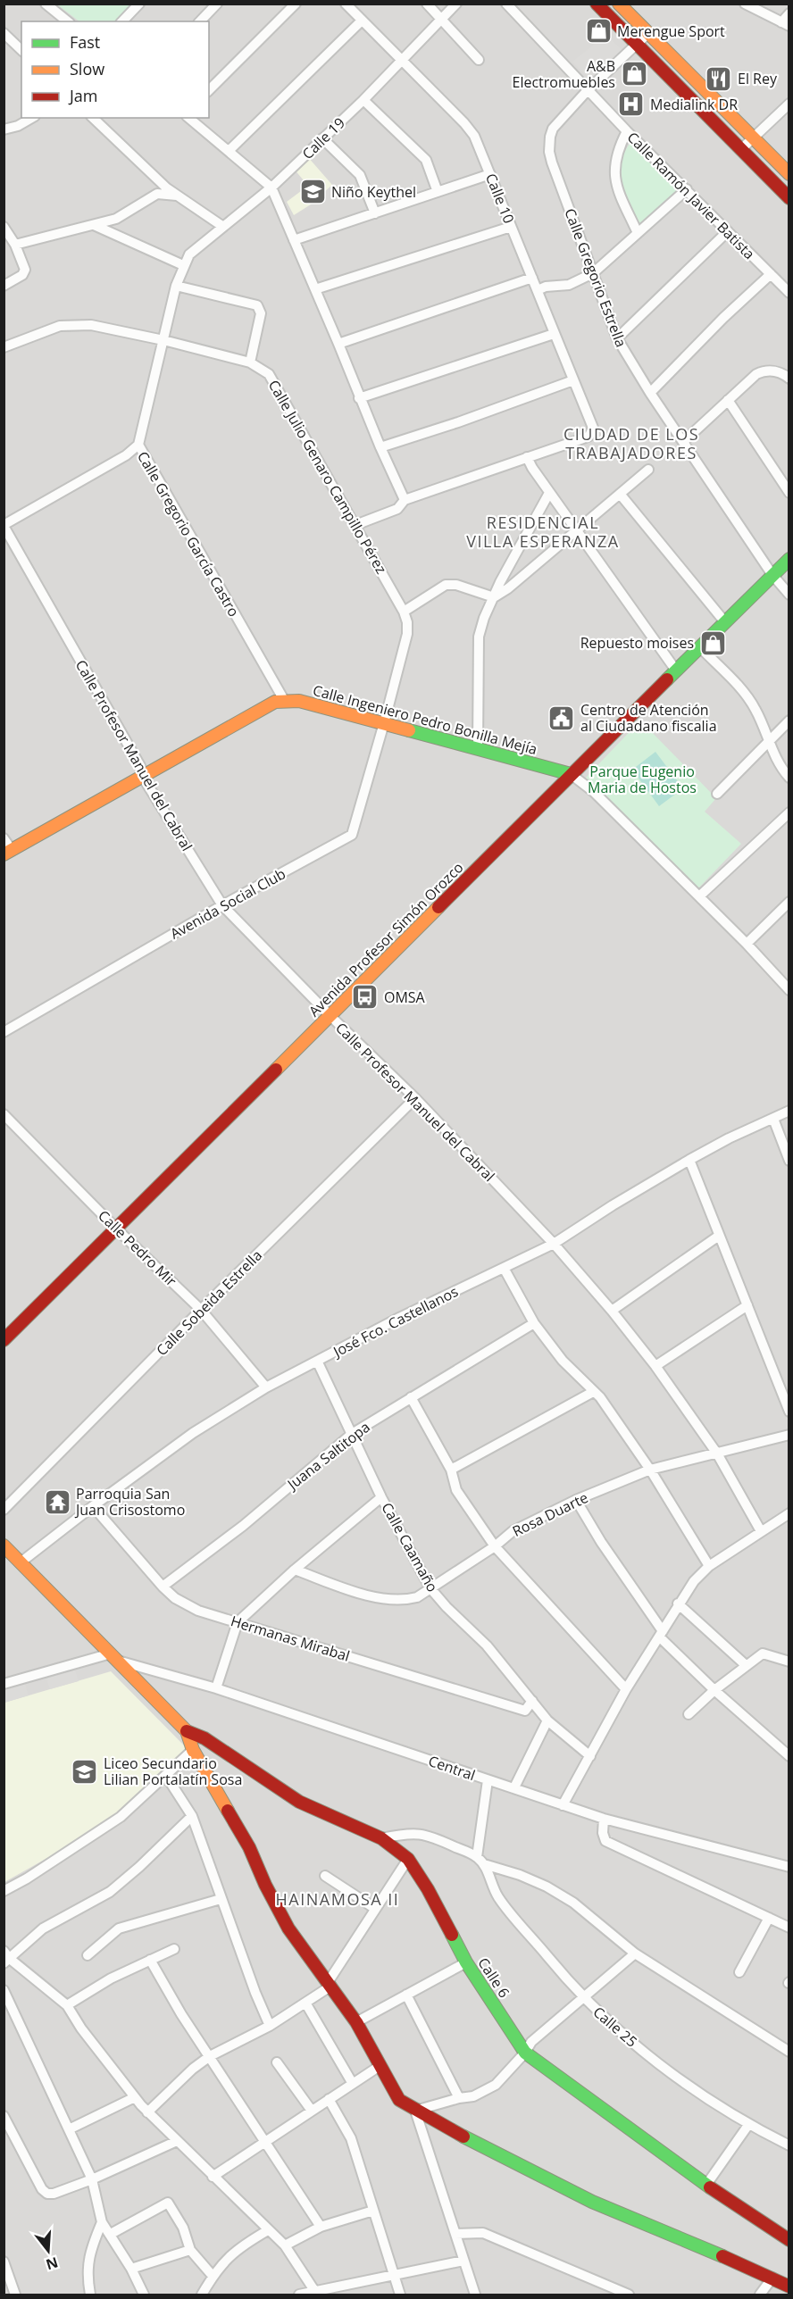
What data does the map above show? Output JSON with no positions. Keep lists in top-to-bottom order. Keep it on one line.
{"streets":{"street":["Calle 19","Calle Ramón Javier Batista","Calle 10","Calle Gregorio Estrella","Calle Julio Genaro Campillo Pérez","Calle Gregorio García Castro","Calle Ingeniero Pedro Bonilla Mejía","Calle Profesor Manuel del Cabral","Avenida Social Club","Avenida Profesor Simón Orozco","Calle Pedro Mir","Calle Sobeida Estrella","José Fco. Castellanos","Juana Saltitopa","Rosa Duarte","Calle Caamaño","Hermanas Mirabal","Central","Calle 6","Calle 25"]},"crossings":[["Calle 19","Calle 10"],["Calle 19","Calle Gregorio García Castro"],["Calle Ramón Javier Batista","Calle Gregorio Estrella"],["Calle Gregorio Estrella","Avenida Profesor Simón Orozco"],["Calle Julio Genaro Campillo Pérez","Calle Gregorio García Castro"],["Calle Julio Genaro Campillo Pérez","Calle Ingeniero Pedro Bonilla Mejía"],["Calle Julio Genaro Campillo Pérez","Avenida Social Club"],["Calle Gregorio García Castro","Calle Ingeniero Pedro Bonilla Mejía"],["Calle Ingeniero Pedro Bonilla Mejía","Calle Profesor Manuel del Cabral"],["Calle Ingeniero Pedro Bonilla Mejía","Avenida Social Club"],["Calle Ingeniero Pedro Bonilla Mejía","Avenida Profesor Simón Orozco"],["Calle Profesor Manuel del Cabral","Avenida Social Club"],["Calle Profesor Manuel del Cabral","Avenida Profesor Simón Orozco"],["Calle Profesor Manuel del Cabral","Calle Sobeida Estrella"],["Calle Profesor Manuel del Cabral","José Fco. Castellanos"],["Calle Profesor Manuel del Cabral","Rosa Duarte"],["Avenida Profesor Simón Orozco","Calle Pedro Mir"],["Calle Pedro Mir","Calle Sobeida Estrella"],["Calle Pedro Mir","José Fco. Castellanos"],["José Fco. Castellanos","Calle Caamaño"],["José Fco. Castellanos","Hermanas Mirabal"],["Juana Saltitopa","Calle Caamaño"],["Juana Saltitopa","Hermanas Mirabal"],["Rosa Duarte","Calle Caamaño"],["Calle Caamaño","Hermanas Mirabal"]],"districts":["CIUDAD DE LOS TRABAJADORES","RESIDENCIAL VILLA ESPERANZA","HAINAMOSA II"],"parks":["Parque Eugenio Maria de Hostos"],"places":{"shop":["Merengue Sport","A&B Electromuebles","Repuesto moises"],"restaurant":["El Rey"],"hospital":["Medialink DR"],"school or university":["Niño Keythel","Liceo Secundario Lilian Portalatín Sosa"],"public building":["Centro de Atención al Ciudadano fiscalia"],"bus stop":["OMSA"],"temple":["Parroquia San Juan Crisostomo"]},"legend":["Fast","Slow","Jam"],"north":"bottom"}
